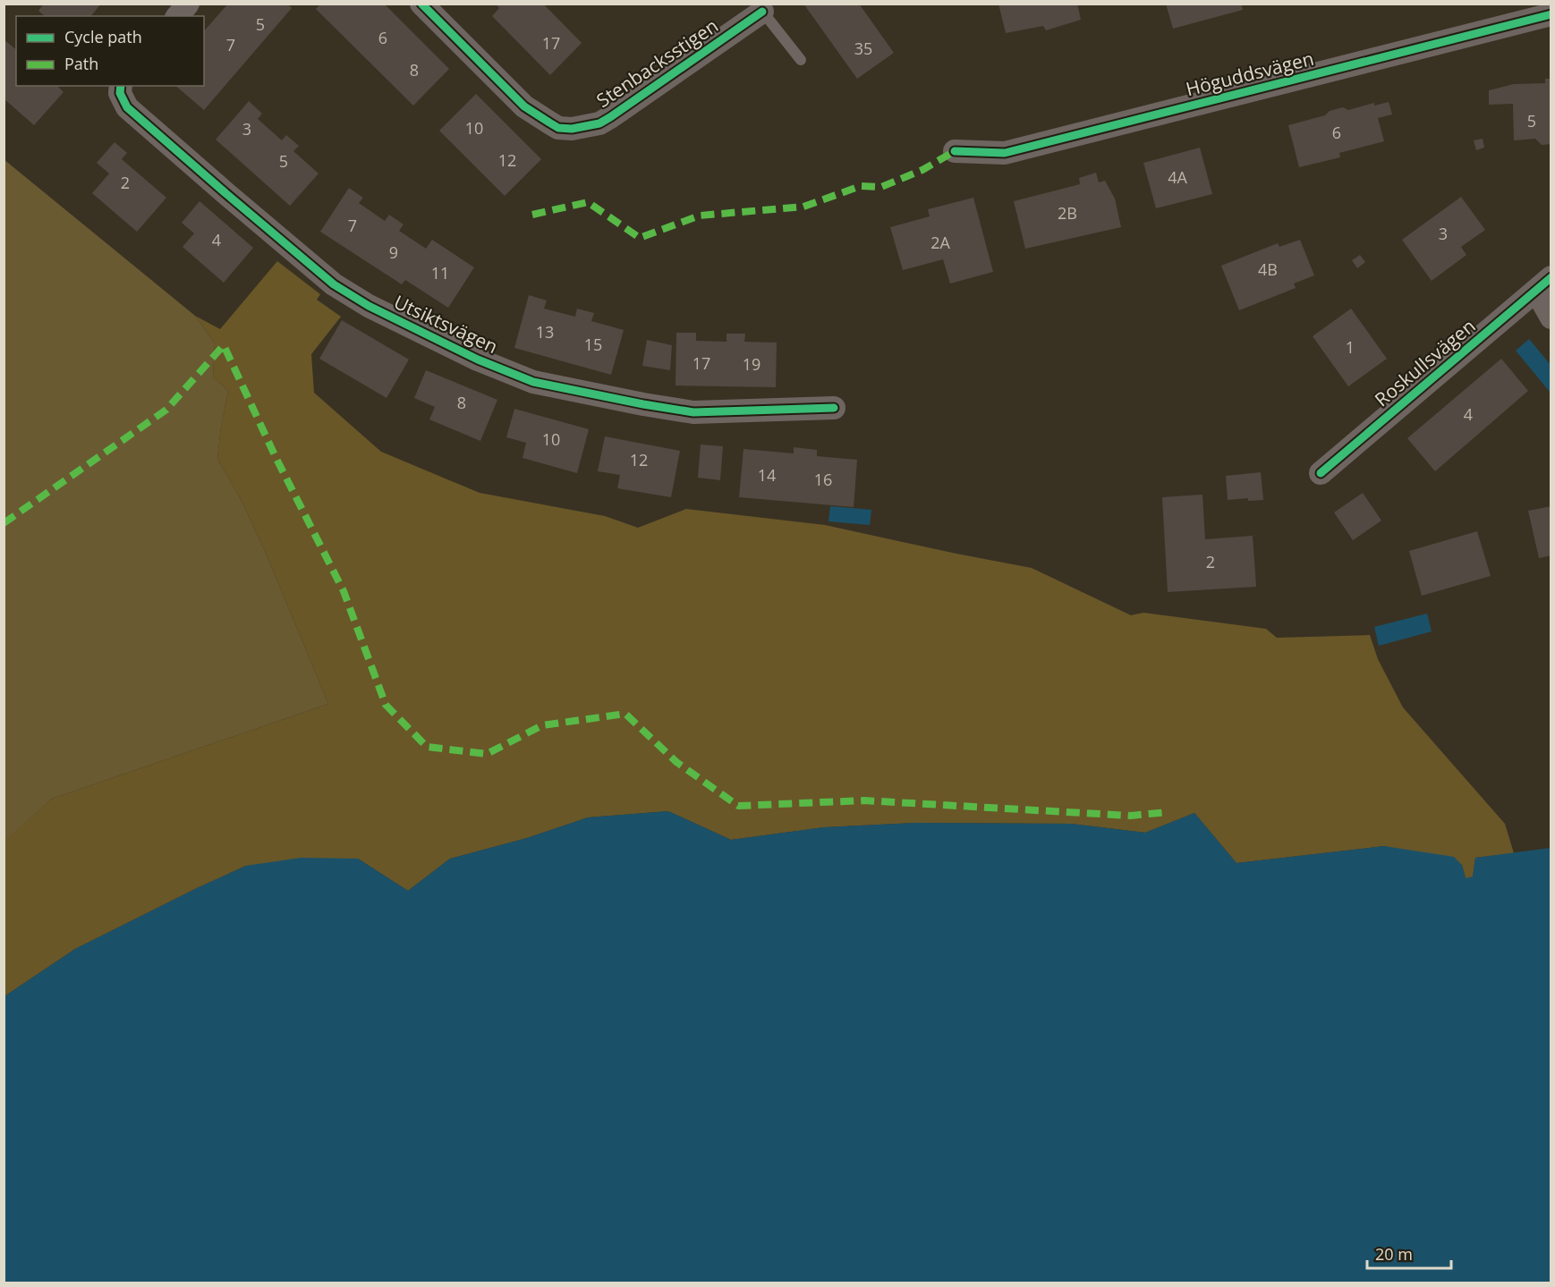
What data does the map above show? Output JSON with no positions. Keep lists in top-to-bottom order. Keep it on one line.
{"streets":{"street":["Stenbacksstigen","Höguddsvägen","Utsiktsvägen","Roskullsvägen"]},"house_numbers":["5","6","17","7","35","8","5","10","3","6","12","5","4A","2","2B","7","3","4","2A","9","4B","11","13","15","1","17","19","8","4","10","12","14","16","2"],"legend":["Cycle path","Path"],"scale_bar":"20 m"}
